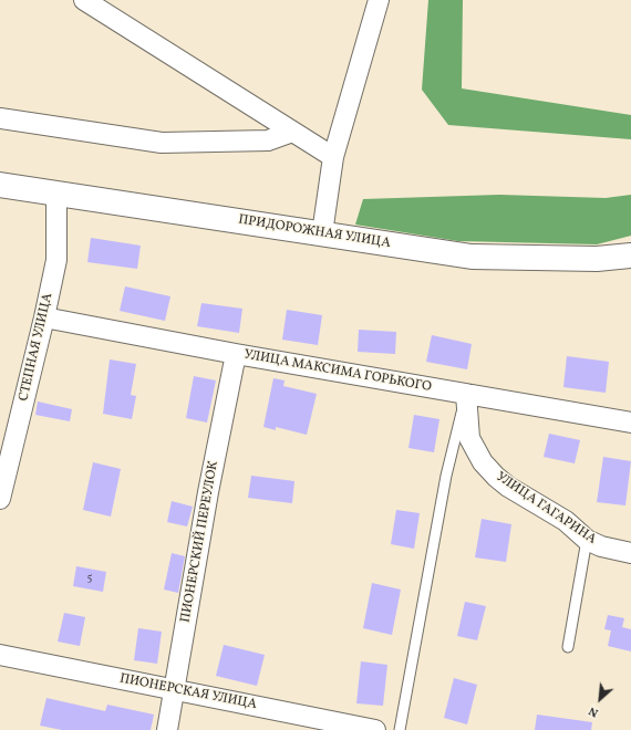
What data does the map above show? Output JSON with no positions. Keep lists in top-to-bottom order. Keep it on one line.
{"streets":{"street":["ПРИДОРОЖНАЯ УЛИЦА","СТЕПНАЯ УЛИЦА","УЛИЦА МАКСИМА ГОРЬКОГО","УЛИЦА ГАГАРИНА","ПИОНЕРСКИЙ ПЕРЕУЛОК","ПИОНЕРСКАЯ УЛИЦА"]},"crossings":[["ПРИДОРОЖНАЯ УЛИЦА","СТЕПНАЯ УЛИЦА"],["СТЕПНАЯ УЛИЦА","УЛИЦА МАКСИМА ГОРЬКОГО"],["УЛИЦА МАКСИМА ГОРЬКОГО","УЛИЦА ГАГАРИНА"],["УЛИЦА МАКСИМА ГОРЬКОГО","ПИОНЕРСКИЙ ПЕРЕУЛОК"],["ПИОНЕРСКИЙ ПЕРЕУЛОК","ПИОНЕРСКАЯ УЛИЦА"]],"house_numbers":["5"],"north":"bottom left"}
